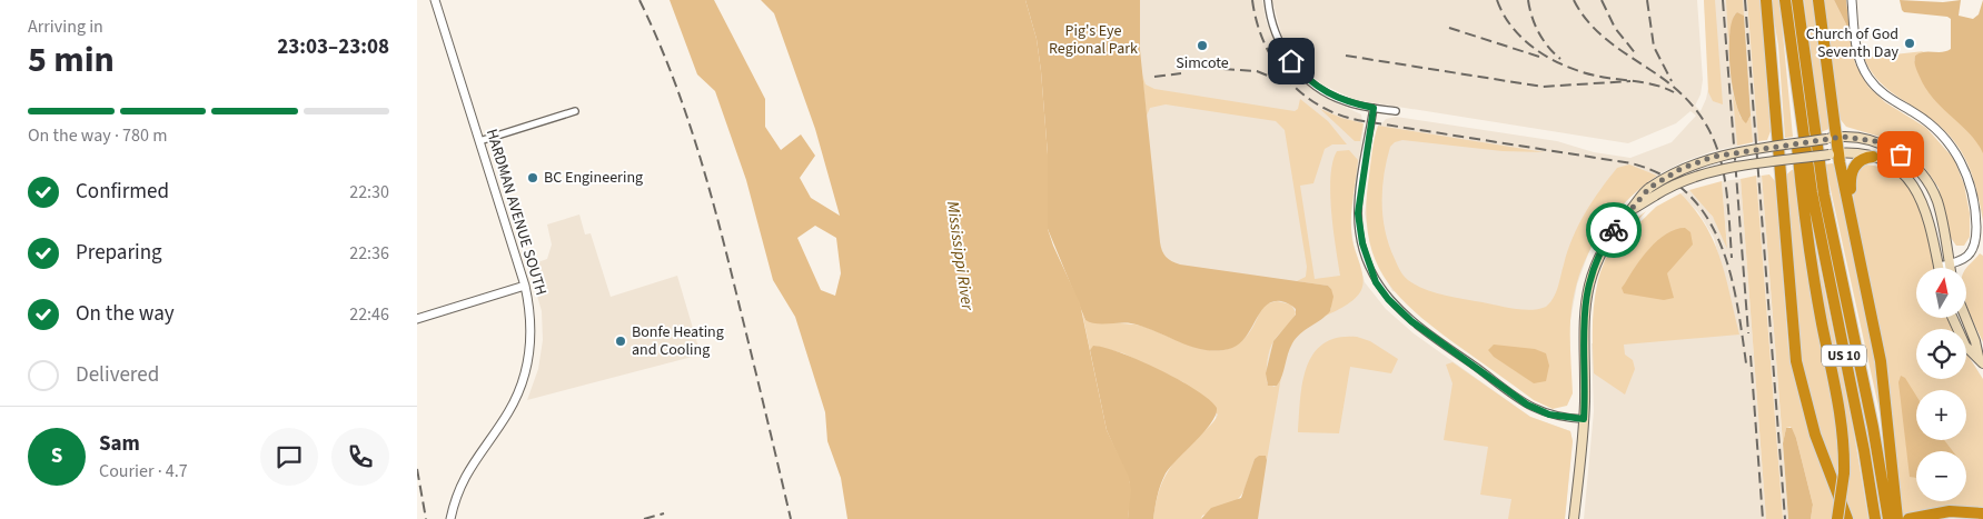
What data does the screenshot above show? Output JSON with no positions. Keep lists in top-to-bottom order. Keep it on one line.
{"streets":{"highway":["US 10"],"street":["HARDMAN AVENUE SOUTH"]},"water":["Mississippi River"],"parks":["Pig's Eye Regional Park"],"places":["Church of God Seventh Day","Simcote","BC Engineering","Bonfe Heating and Cooling"],"north":"top","page":{"heading":["5 min","Arriving in","23:03–23:08"],"panel":["Sam","Courier · 4.7"],"bar":"On the way · 780 m","list":[["Confirmed","22:30"],["Preparing","22:36"],["On the way","22:46"],"Delivered"],"map_buttons":["+","−"],"round":"S"}}
